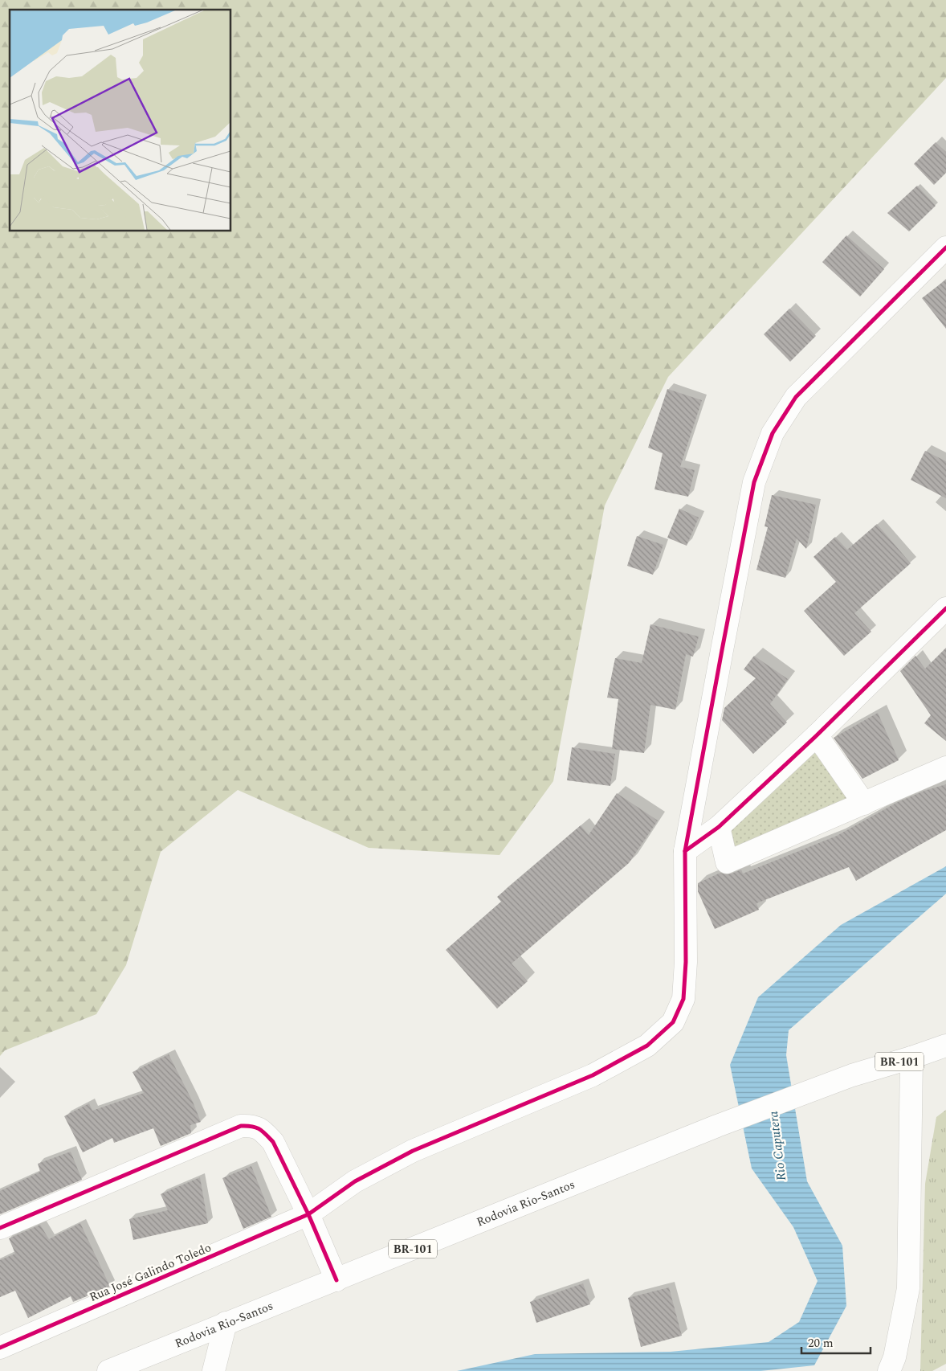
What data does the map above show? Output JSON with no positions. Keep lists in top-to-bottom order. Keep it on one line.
{"streets":{"main road":["BR-101","Rodovia Rio-Santos","Rua José Galindo Toledo"]},"water":["Rio Caputera"],"scale_bar":"20 m"}
